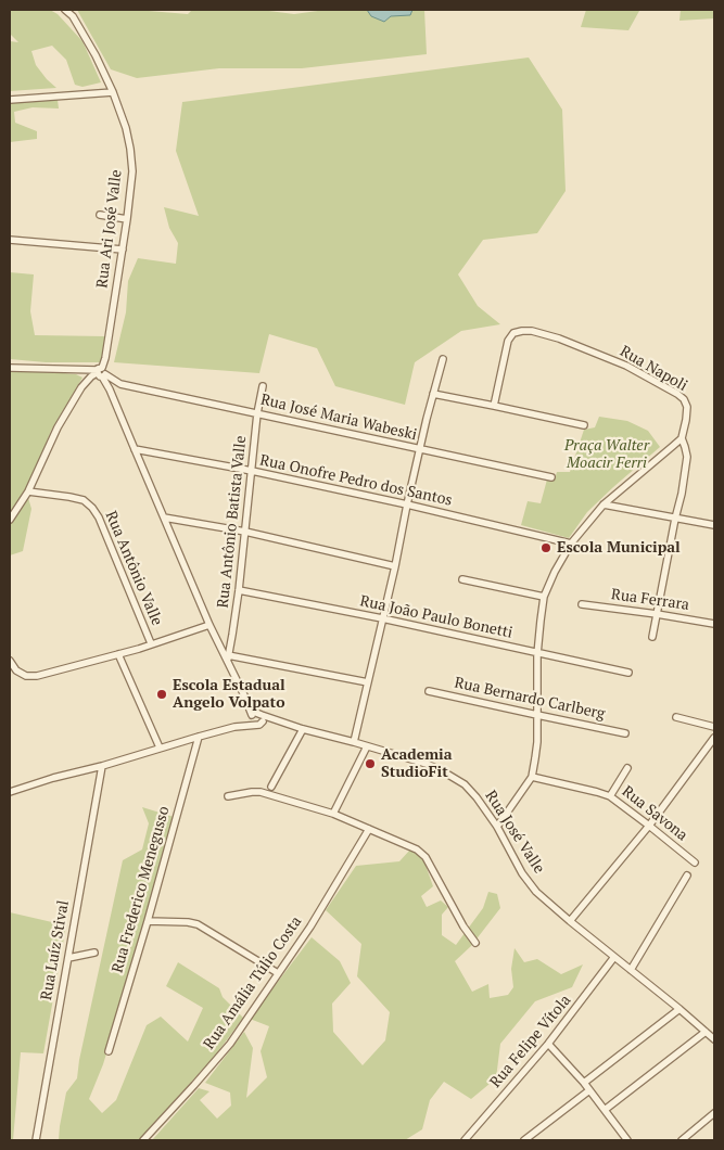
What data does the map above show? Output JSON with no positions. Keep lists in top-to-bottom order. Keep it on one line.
{"streets":{"street":["Rua Ari José Valle","Rua Napoli","Rua José Maria Wabeski","Rua Onofre Pedro dos Santos","Rua Antônio Batista Valle","Rua Antônio Valle","Rua Ferrara","Rua João Paulo Bonetti","Rua Bernardo Carlberg","Rua Savona","Rua José Valle","Rua Frederico Menegusso","Rua Luíz Stival","Rua Amália Túlio Costa","Rua Felipe Vítola"]},"crossings":[["Rua Ari José Valle","Rua José Maria Wabeski"],["Rua Napoli","Rua Ferrara"],["Rua José Maria Wabeski","Rua Antônio Batista Valle"],["Rua Onofre Pedro dos Santos","Rua Antônio Batista Valle"],["Rua Antônio Batista Valle","Rua João Paulo Bonetti"],["Rua José Valle","Rua Frederico Menegusso"],["Rua José Valle","Rua Luíz Stival"],["Rua José Valle","Rua Felipe Vítola"]],"parks":["Praça Walter Moacir Ferri"],"places":["Escola Municipal","Escola Estadual Angelo Volpato","Academia StudioFit"]}
